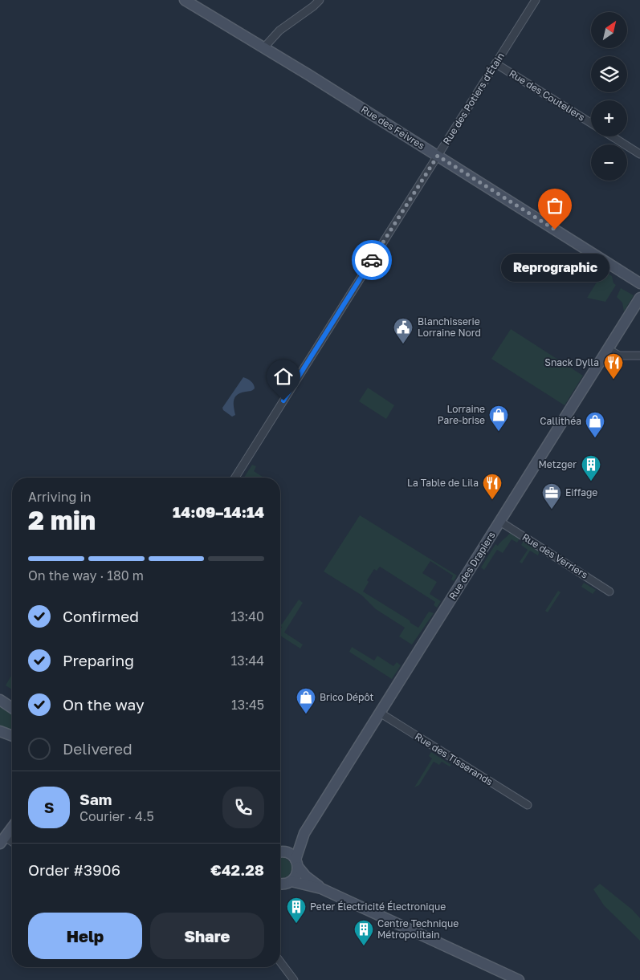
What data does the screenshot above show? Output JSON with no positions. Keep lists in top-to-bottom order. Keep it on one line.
{"streets":{"street":["Rue des Couteliers","Rue des Potiers d'Étain","Rue des Feivres","Rue des Verriers","Rue des Drapiers","Rue des Tisserands"]},"crossings":[["Rue des Couteliers","Rue des Potiers d'Étain"],["Rue des Potiers d'Étain","Rue des Feivres"],["Rue des Verriers","Rue des Drapiers"],["Rue des Drapiers","Rue des Tisserands"]],"places":{"other":["Reprographic"],"public building":["Blanchisserie Lorraine Nord"],"restaurant":["Snack Dylla","La Table de Lila"],"shop":["Lorraine Pare-brise","Callithéa","Brico Dépôt"],"building":["Metzger","Peter Électricité Électronique","Centre Technique Métropolitain"],"office":["Eiffage"]},"north":"top right","page":{"map_buttons":["+","−"],"bubble":"Reprographic","heading":["2 min","Arriving in","14:09–14:14"],"panel":["Sam","Courier · 4.5","Order #3906","€42.28"],"bar":"On the way · 180 m","list":[["Confirmed","13:40"],["Preparing","13:44"],["On the way","13:45"],"Delivered"],"round":"S","buttons":["Help","Share"]}}
